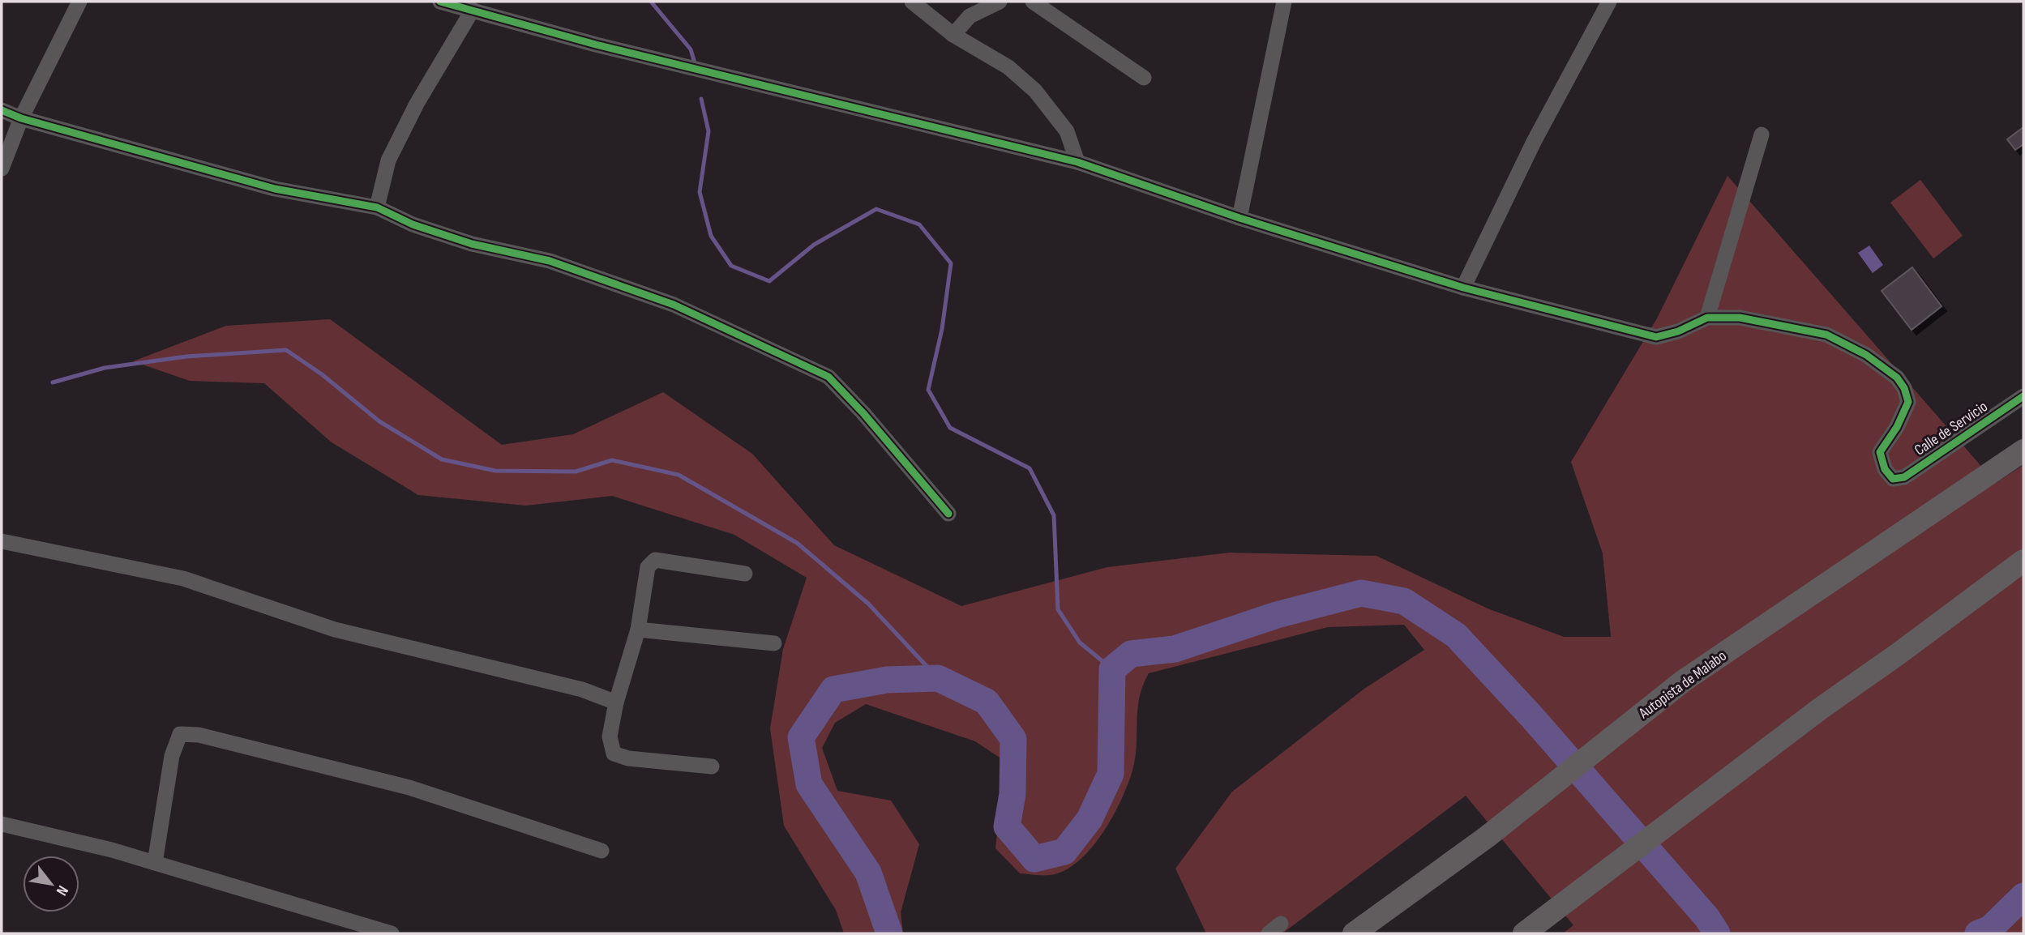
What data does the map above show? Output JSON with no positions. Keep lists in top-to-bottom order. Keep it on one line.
{"streets":{"highway":["Autopista de Malabo"],"street":["Calle de Servicio"]},"north":"bottom right"}
